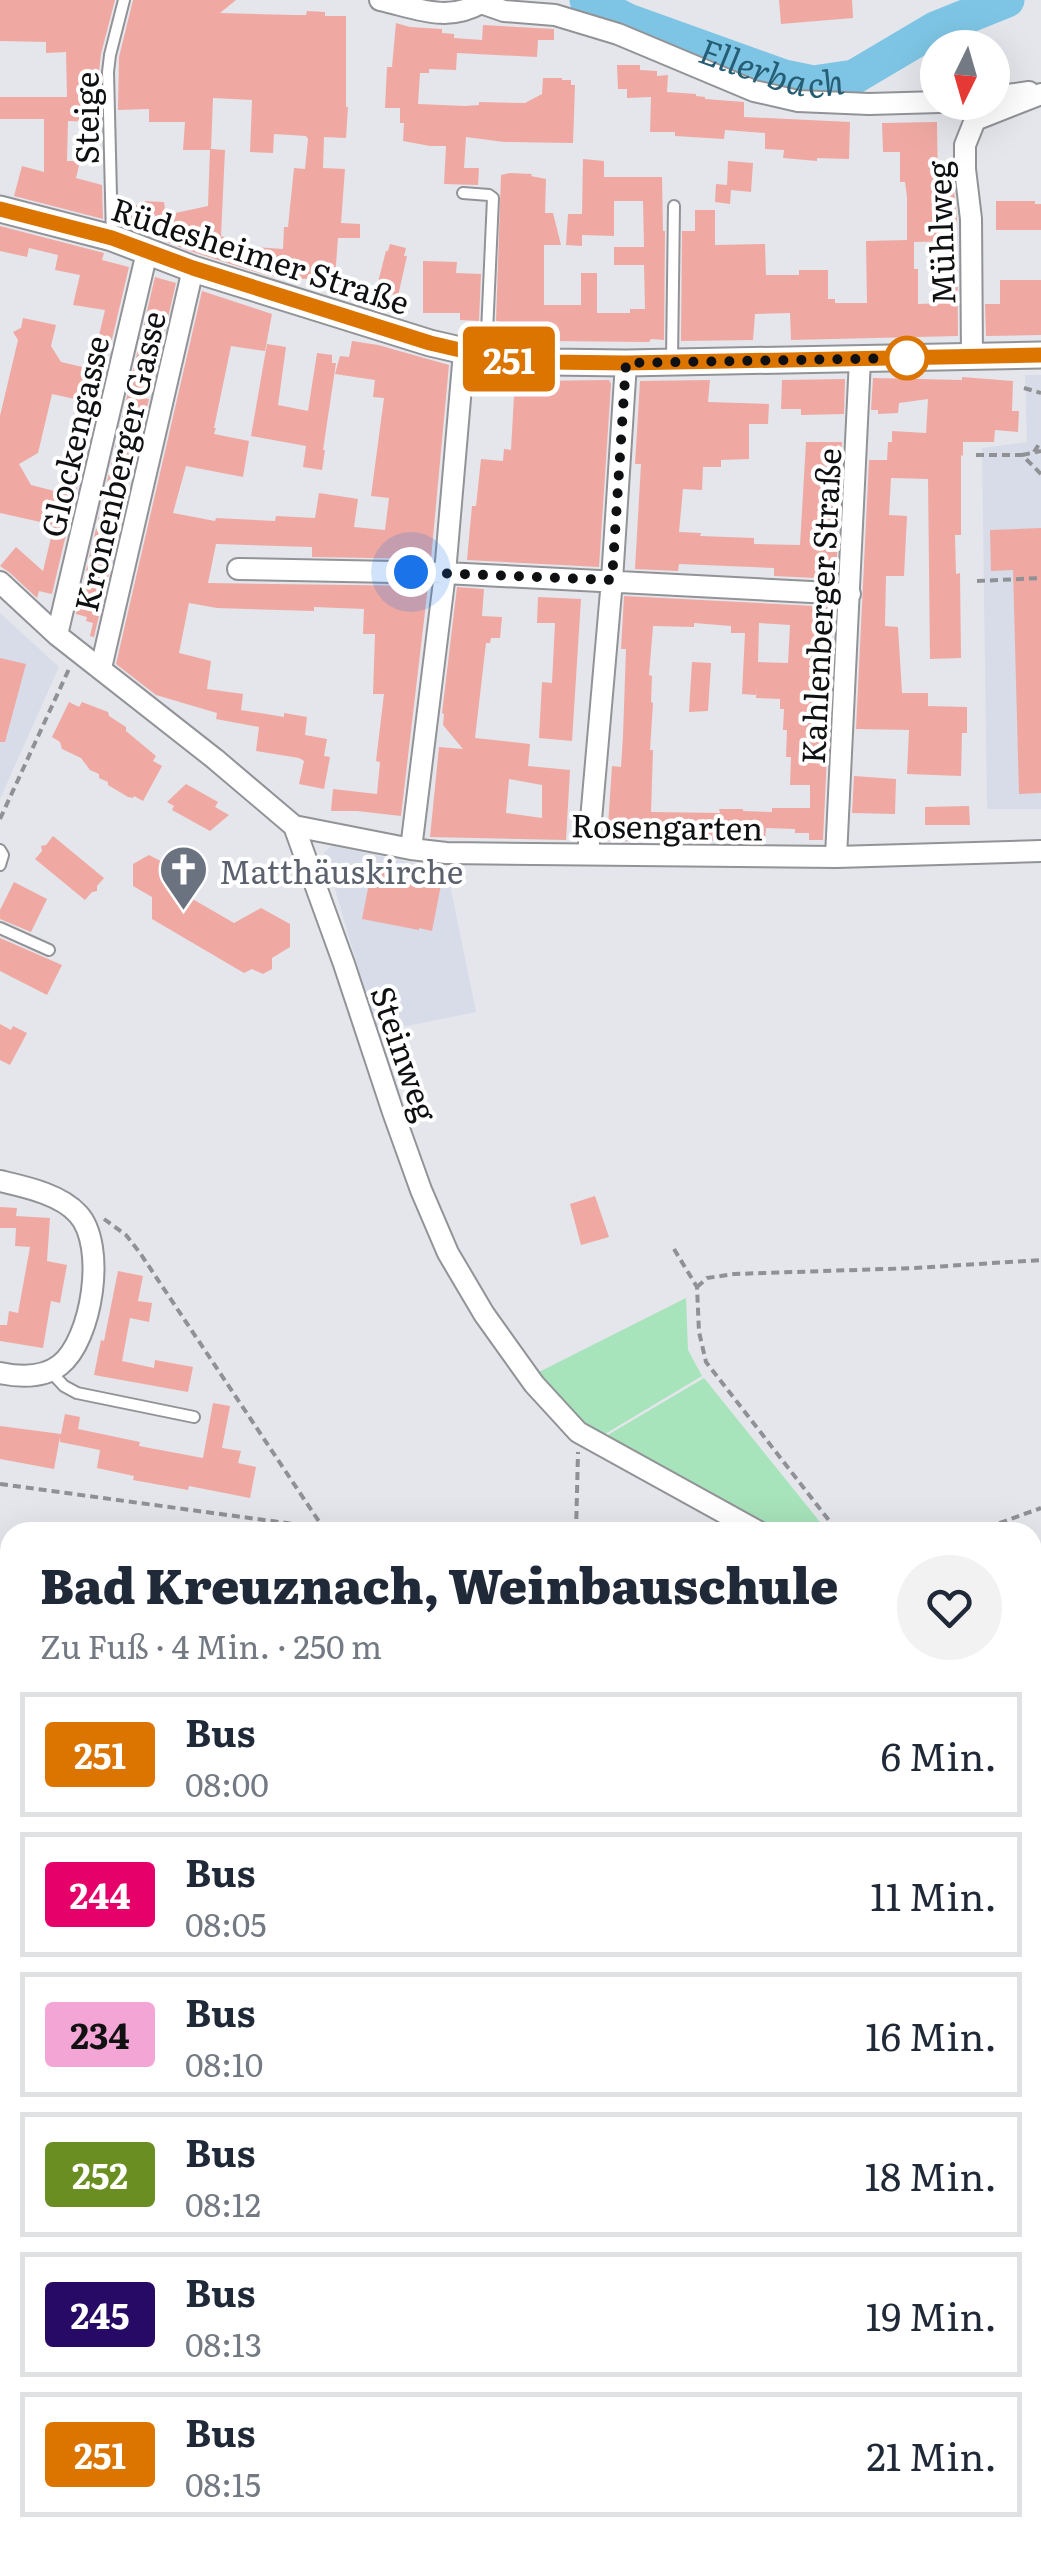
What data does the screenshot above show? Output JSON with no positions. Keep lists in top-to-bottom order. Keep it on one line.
{"streets":{"street":["Mühlweg","Rüdesheimer Straße","Glockengasse","Kronenberger Gasse","Kahlenberger Straße","Rosengarten","Steinweg"],"lane":["Steige"]},"crossings":[["Steige","Rüdesheimer Straße"],["Mühlweg","Rüdesheimer Straße"],["Rüdesheimer Straße","Glockengasse"],["Rüdesheimer Straße","Kronenberger Gasse"],["Rüdesheimer Straße","Kahlenberger Straße"],["Kahlenberger Straße","Rosengarten"],["Rosengarten","Steinweg"]],"water":["Ellerbach"],"places":{"church":["Matthäuskirche"]},"lines":["bus line 251"],"north":"bottom","page":{"on_map":"251","heading":["Bad Kreuznach, Weinbauschule","Zu Fuß · 4 Min. · 250 m"],"list":[{"mark":"251","name":"Bus","note":"08:00","value":"6 Min."},{"mark":"244","name":"Bus","note":"08:05","value":"11 Min."},{"mark":"234","name":"Bus","note":"08:10","value":"16 Min."},{"mark":"252","name":"Bus","note":"08:12","value":"18 Min."},{"mark":"245","name":"Bus","note":"08:13","value":"19 Min."},{"mark":"251","name":"Bus","note":"08:15","value":"21 Min."}]}}
